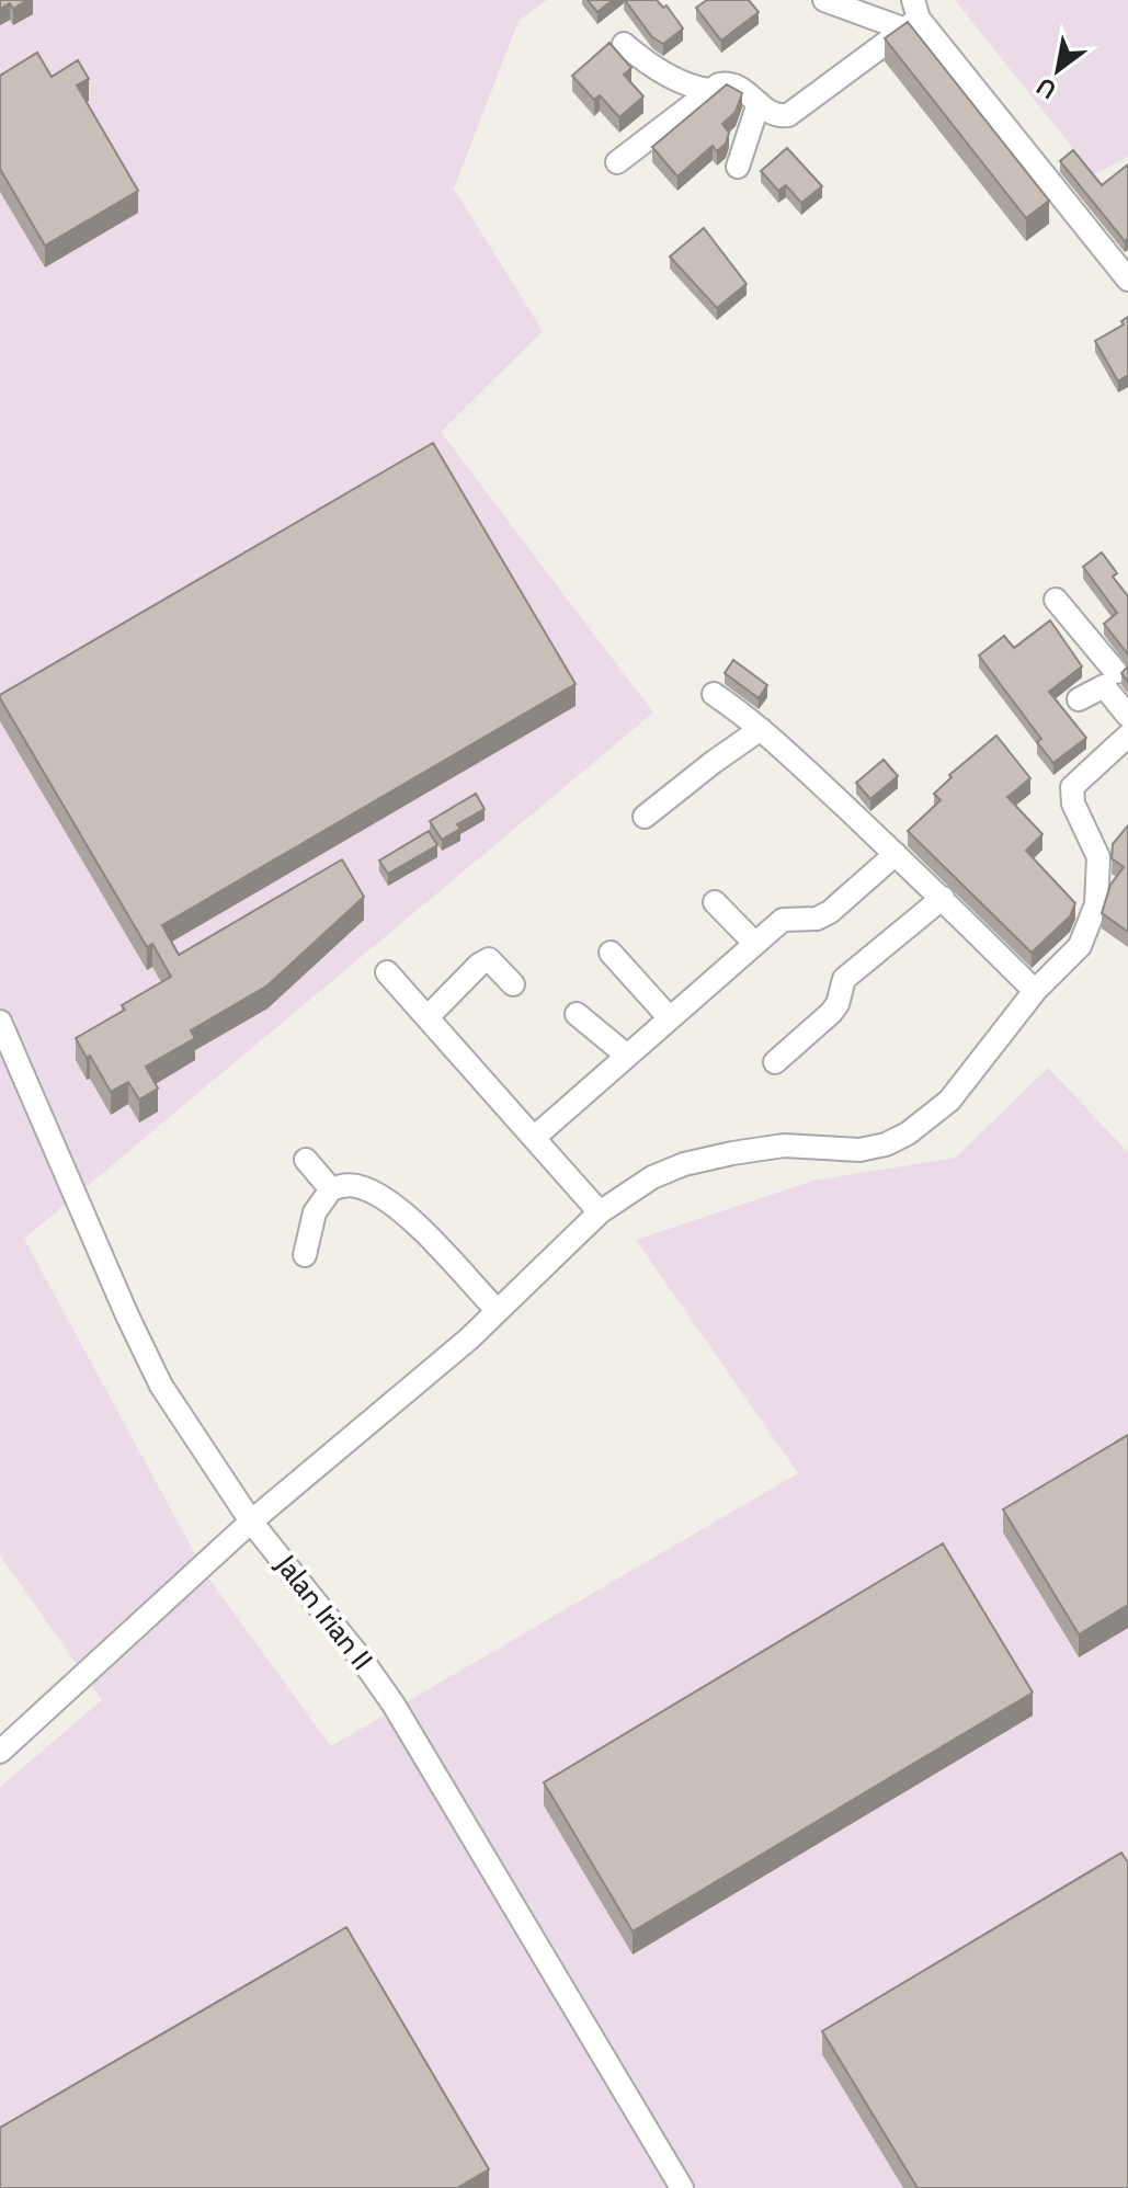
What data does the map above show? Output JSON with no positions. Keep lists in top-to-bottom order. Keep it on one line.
{"streets":{"street":["Jalan Irian II"]},"north":"bottom left"}
